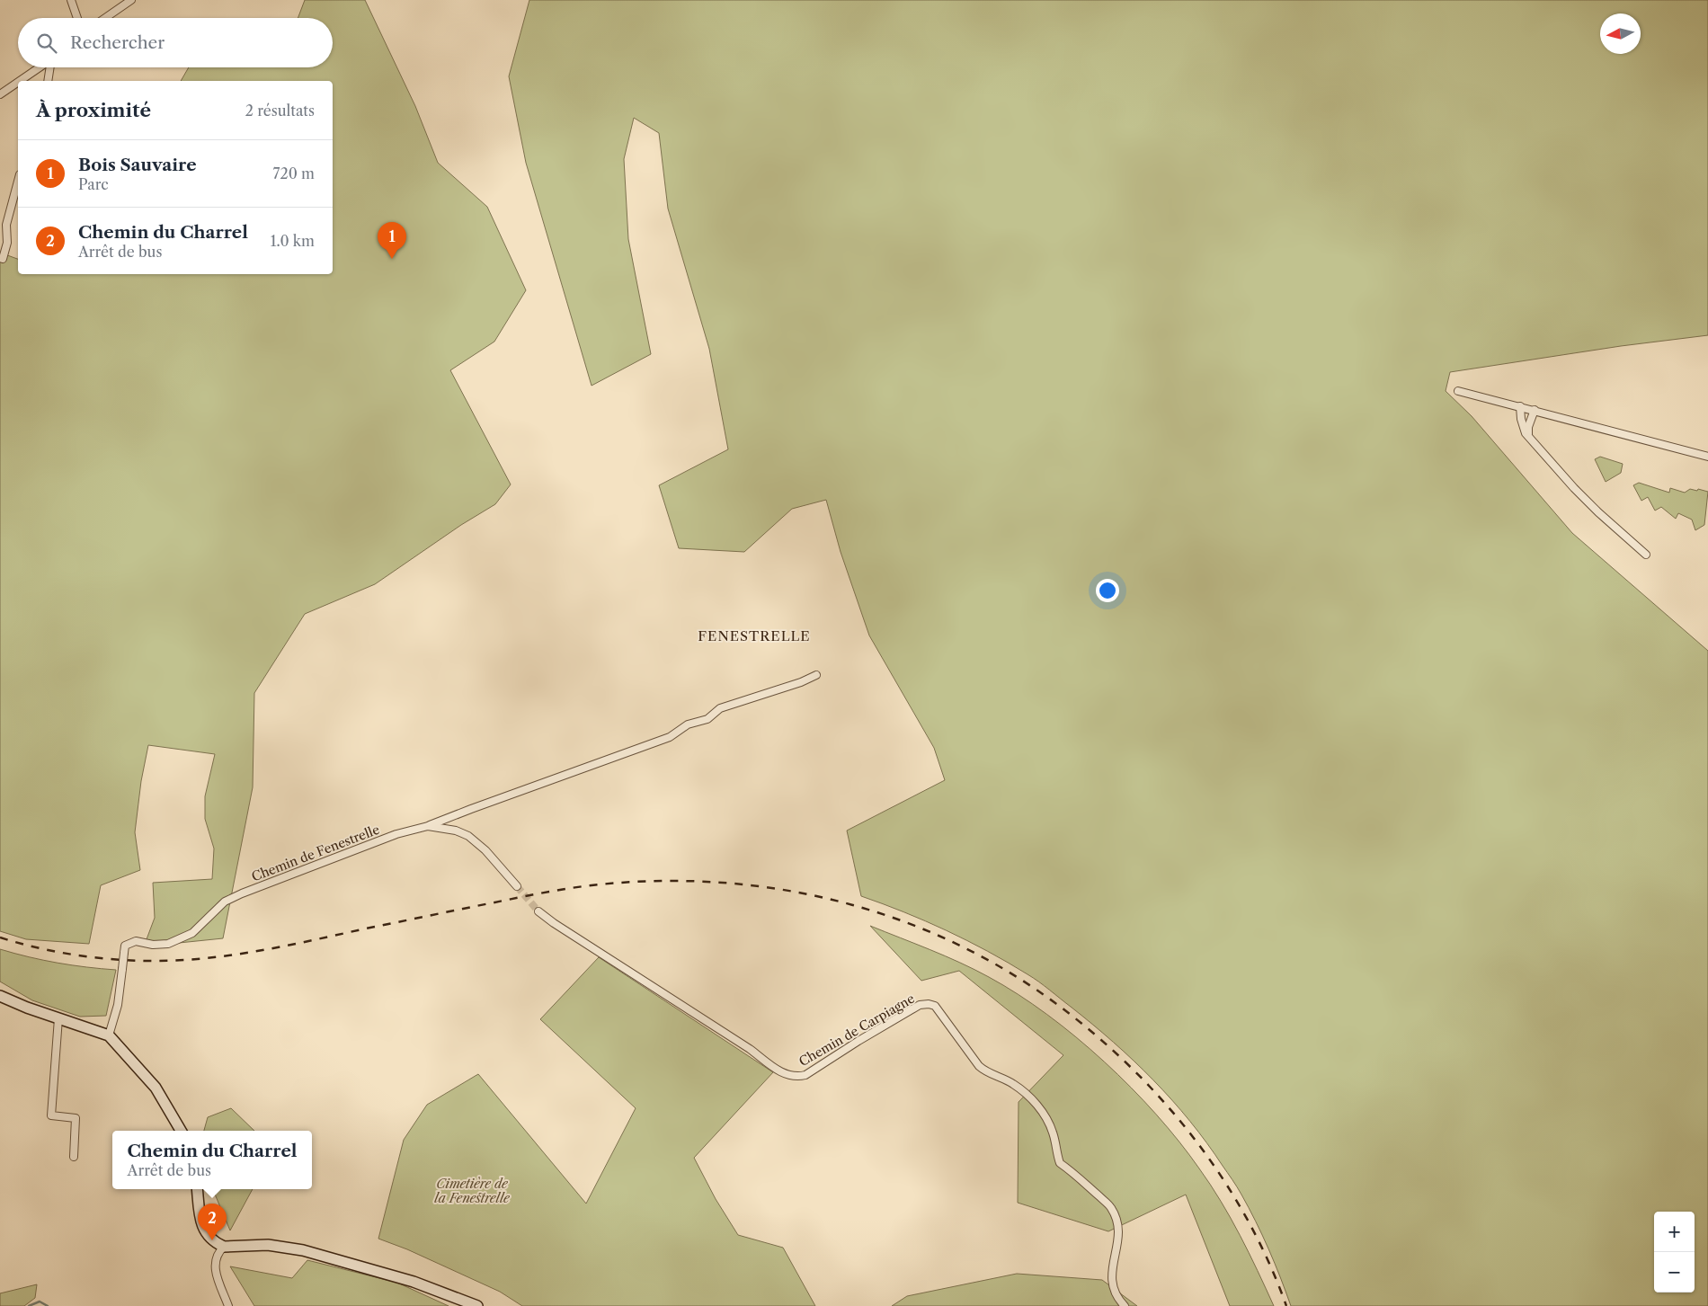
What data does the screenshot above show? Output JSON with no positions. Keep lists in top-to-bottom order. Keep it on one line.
{"streets":{"street":["Chemin de Fenestrelle","Chemin de Carpiagne"]},"districts":["FENESTRELLE"],"parks":["Cimetière de la Fenestrelle"],"north":"left","page":{"search":"Rechercher","heading":["À proximité","2 résultats"],"list":[{"mark":"1","name":"Bois Sauvaire","note":"Parc","value":"720 m"},{"mark":"2","name":"Chemin du Charrel","note":"Arrêt de bus","value":"1.0 km"}],"pins":["1","2"],"popup":["Chemin du Charrel","Arrêt de bus"],"map_buttons":["+","−"]}}
